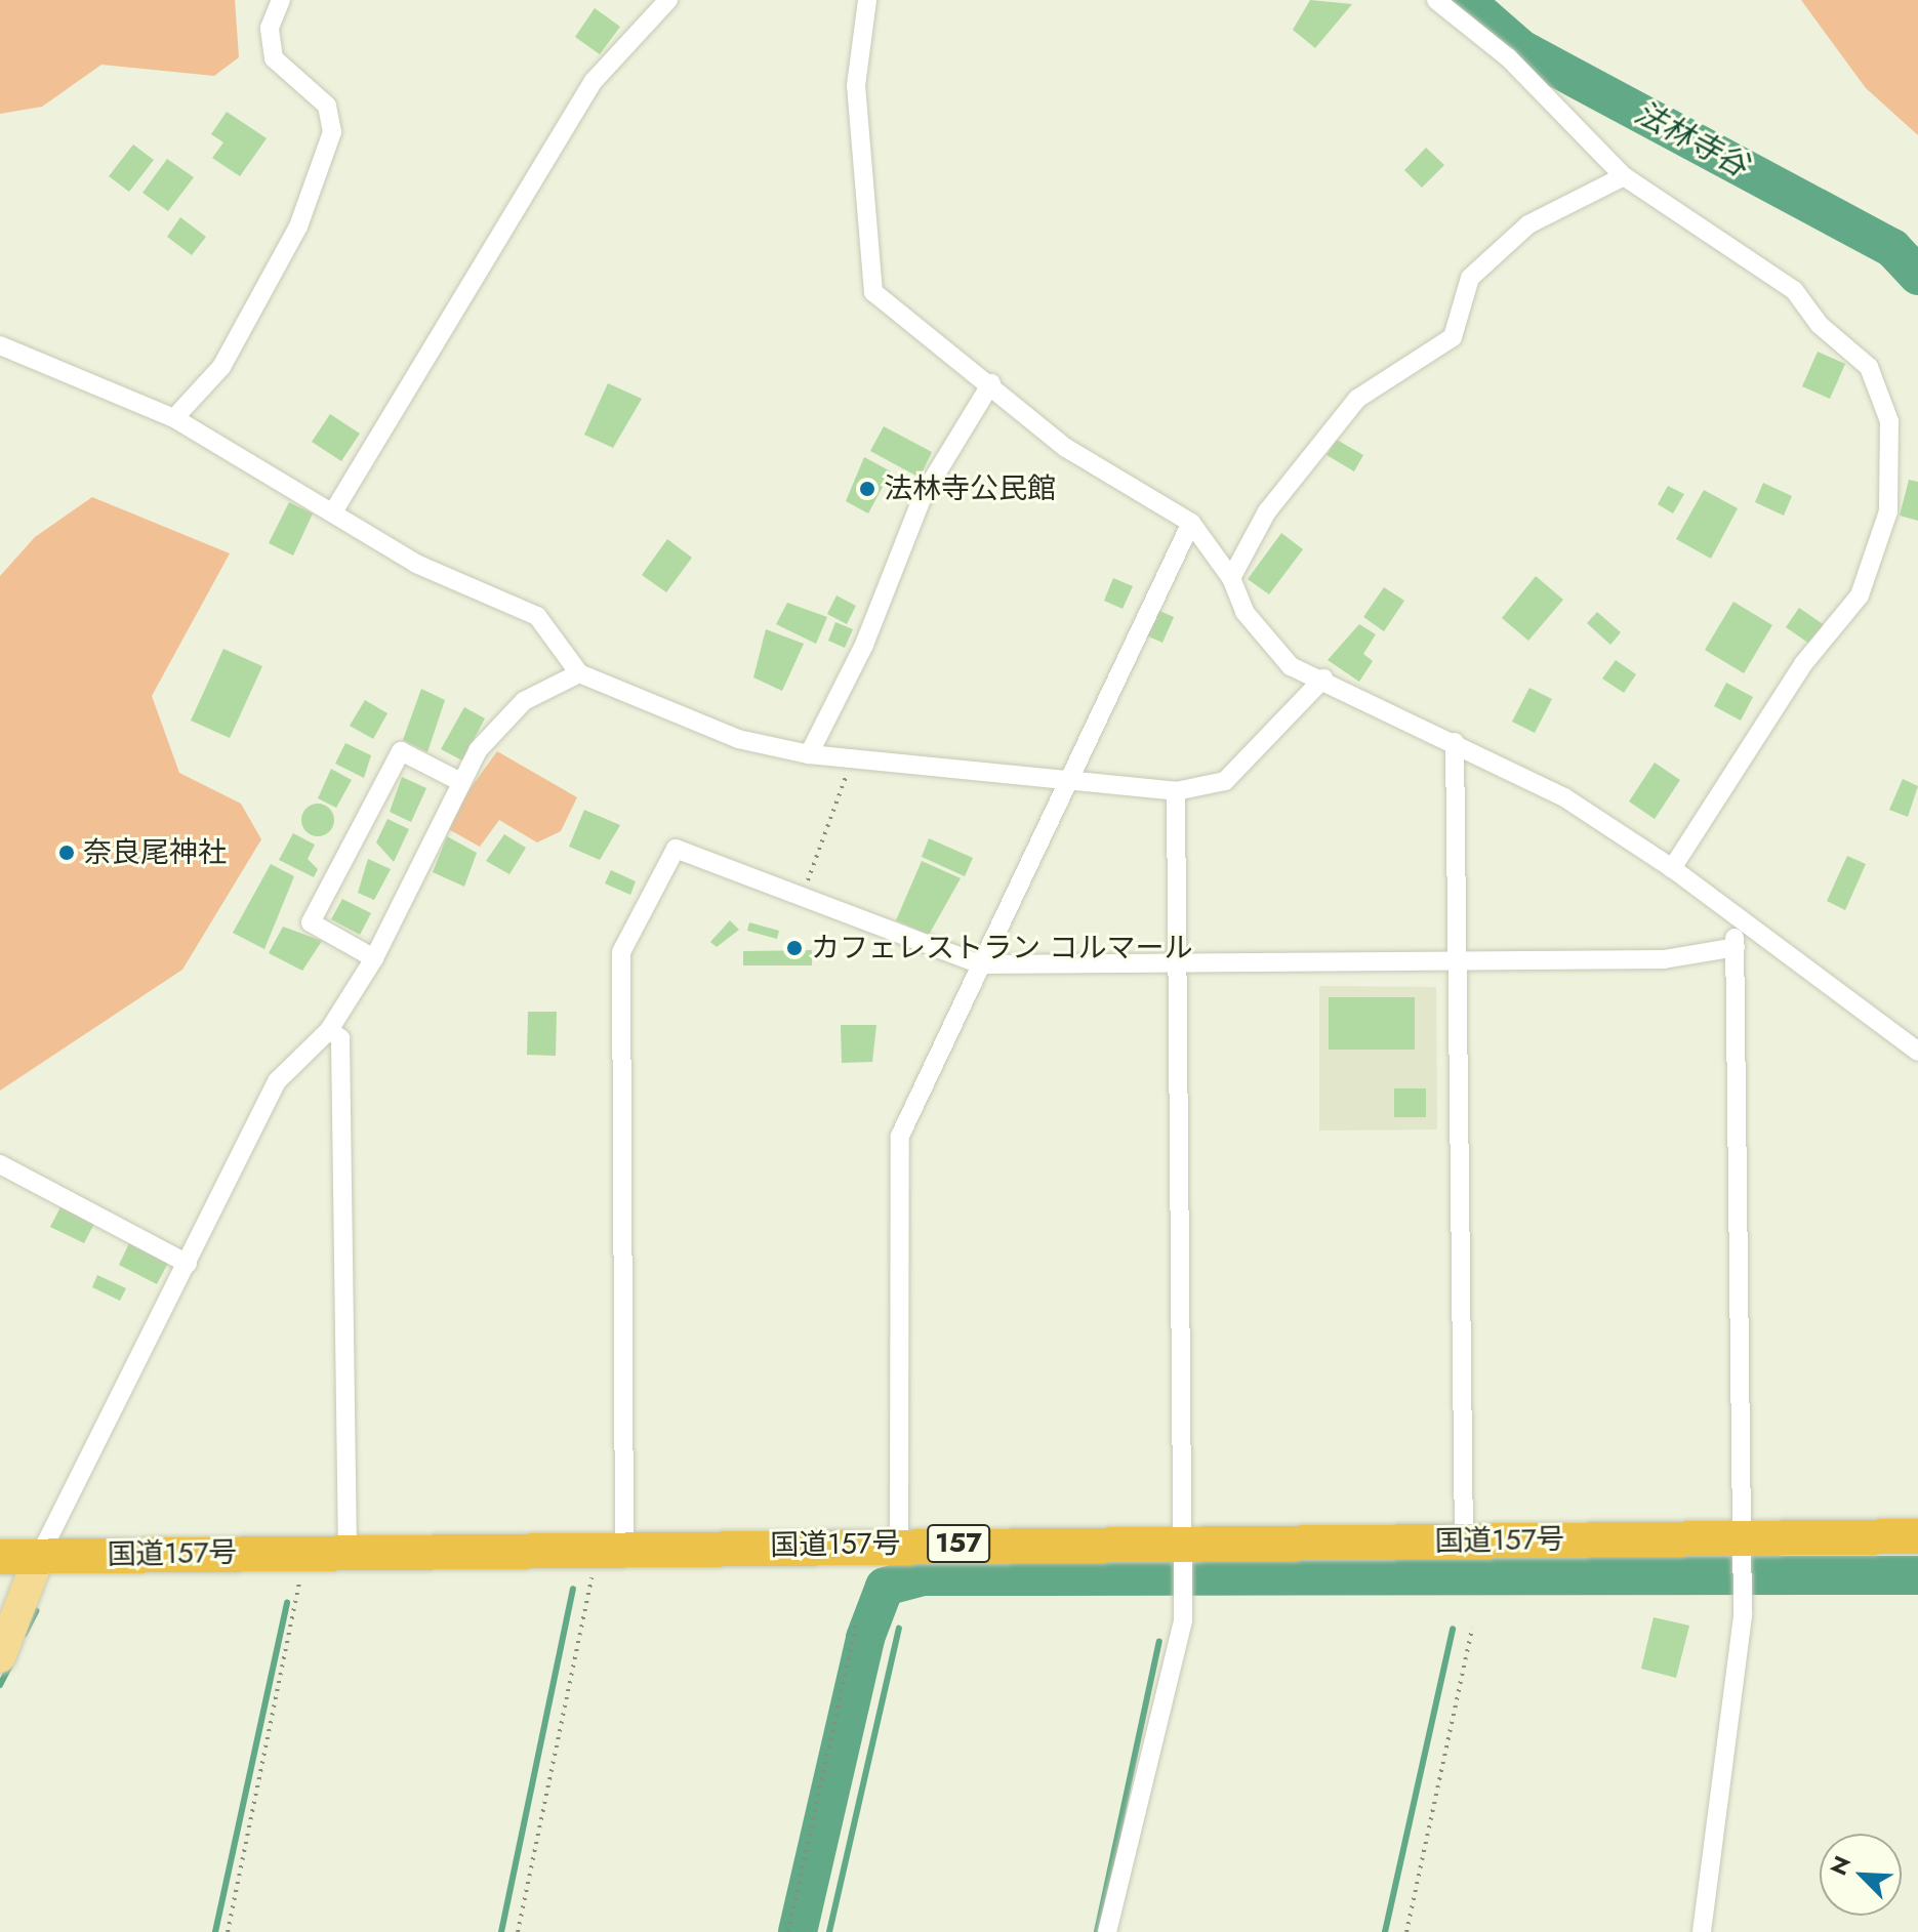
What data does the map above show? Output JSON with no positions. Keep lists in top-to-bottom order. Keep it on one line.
{"streets":{"highway":["国道157号","157"]},"water":["法林寺谷"],"places":["法林寺公民館","奈良尾神社","カフェレストラン コルマール"],"north":"top left"}
